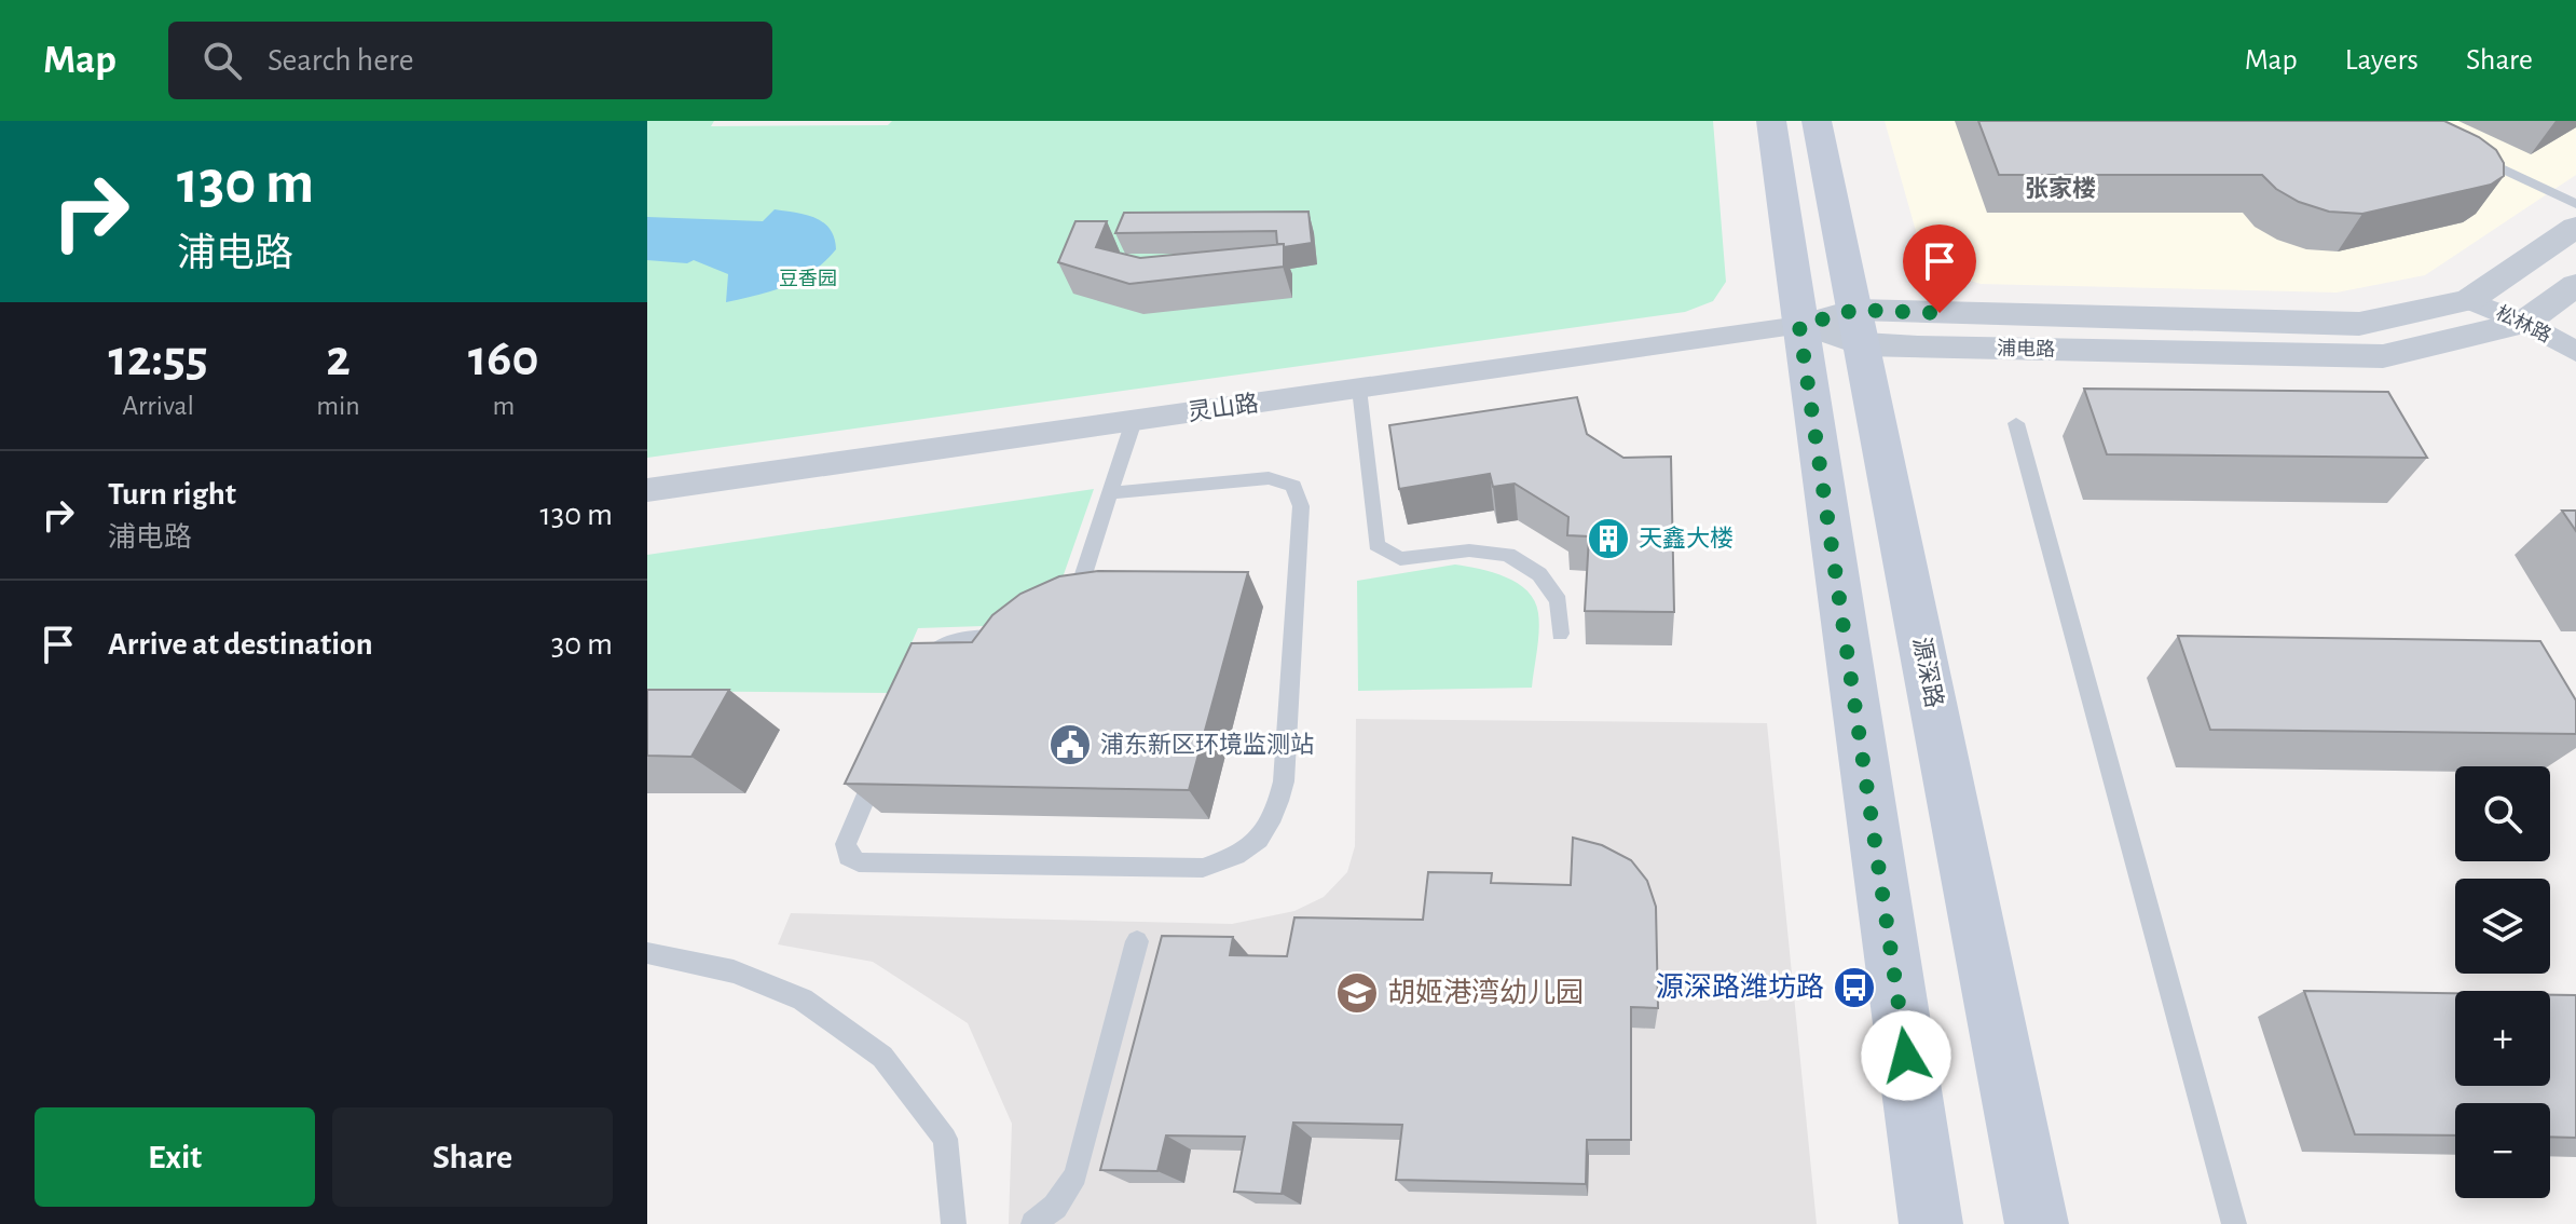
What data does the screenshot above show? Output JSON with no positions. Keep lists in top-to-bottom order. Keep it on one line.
{"streets":{"main road":["源深路"],"street":["松林路","浦电路","灵山路"]},"crossings":[["松林路","浦电路"],["浦电路","灵山路"],["浦电路","源深路"]],"districts":["张家楼"],"parks":["豆香园"],"places":{"building":["天鑫大楼"],"public building":["浦东新区环境监测站"],"bus stop":["源深路潍坊路"],"school or university":["胡姬港湾幼儿园"]},"page":{"header":"Map","search":"Search here","nav":["Map","Layers","Share"],"turn":["130 m","浦电路"],"eta":["12:55","Arrival","2","min","160","m"],"list":[{"name":"Turn right","note":"浦电路","value":"130 m"},{"name":"Arrive at destination","value":"30 m"}],"map_buttons":["+","−"],"buttons":["Exit","Share"]}}
